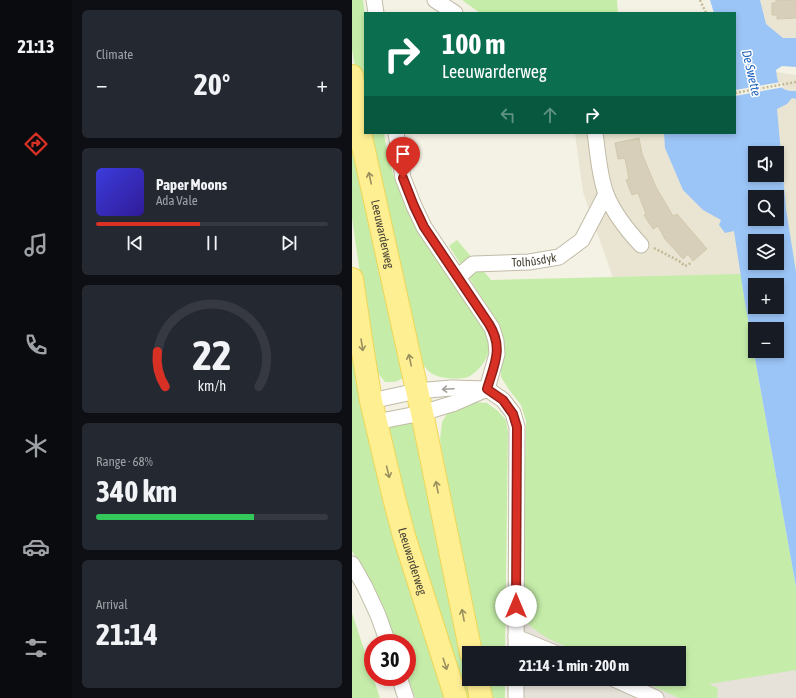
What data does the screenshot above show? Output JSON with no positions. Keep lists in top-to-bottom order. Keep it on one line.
{"streets":{"main road":["Leeuwarderweg"],"street":["Tolhûsdyk"]},"water":["De Swette"],"page":{"tabs":"21:13","tile":["Climate",["Range · 68%","340 km"],["Arrival","21:14"]],"turn":["100 m","Leeuwarderweg"],"heat":["−","20°","+"],"map_buttons":["+","−"],"song":["Paper Moons","Ada Vale"],"limit":"30","trip":"21:14 · 1 min · 200 m","gauge":["22","km/h"]}}
